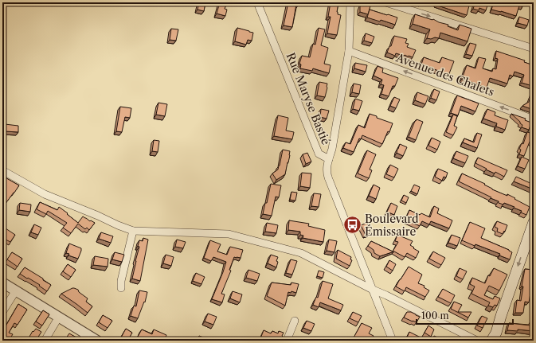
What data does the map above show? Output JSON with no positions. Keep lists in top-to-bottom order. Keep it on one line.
{"streets":{"street":["Avenue des Chalets","Rue Maryse Bastié"]},"places":{"bus stop":["Boulevard Émissaire"]},"scale_bar":"100 m"}
